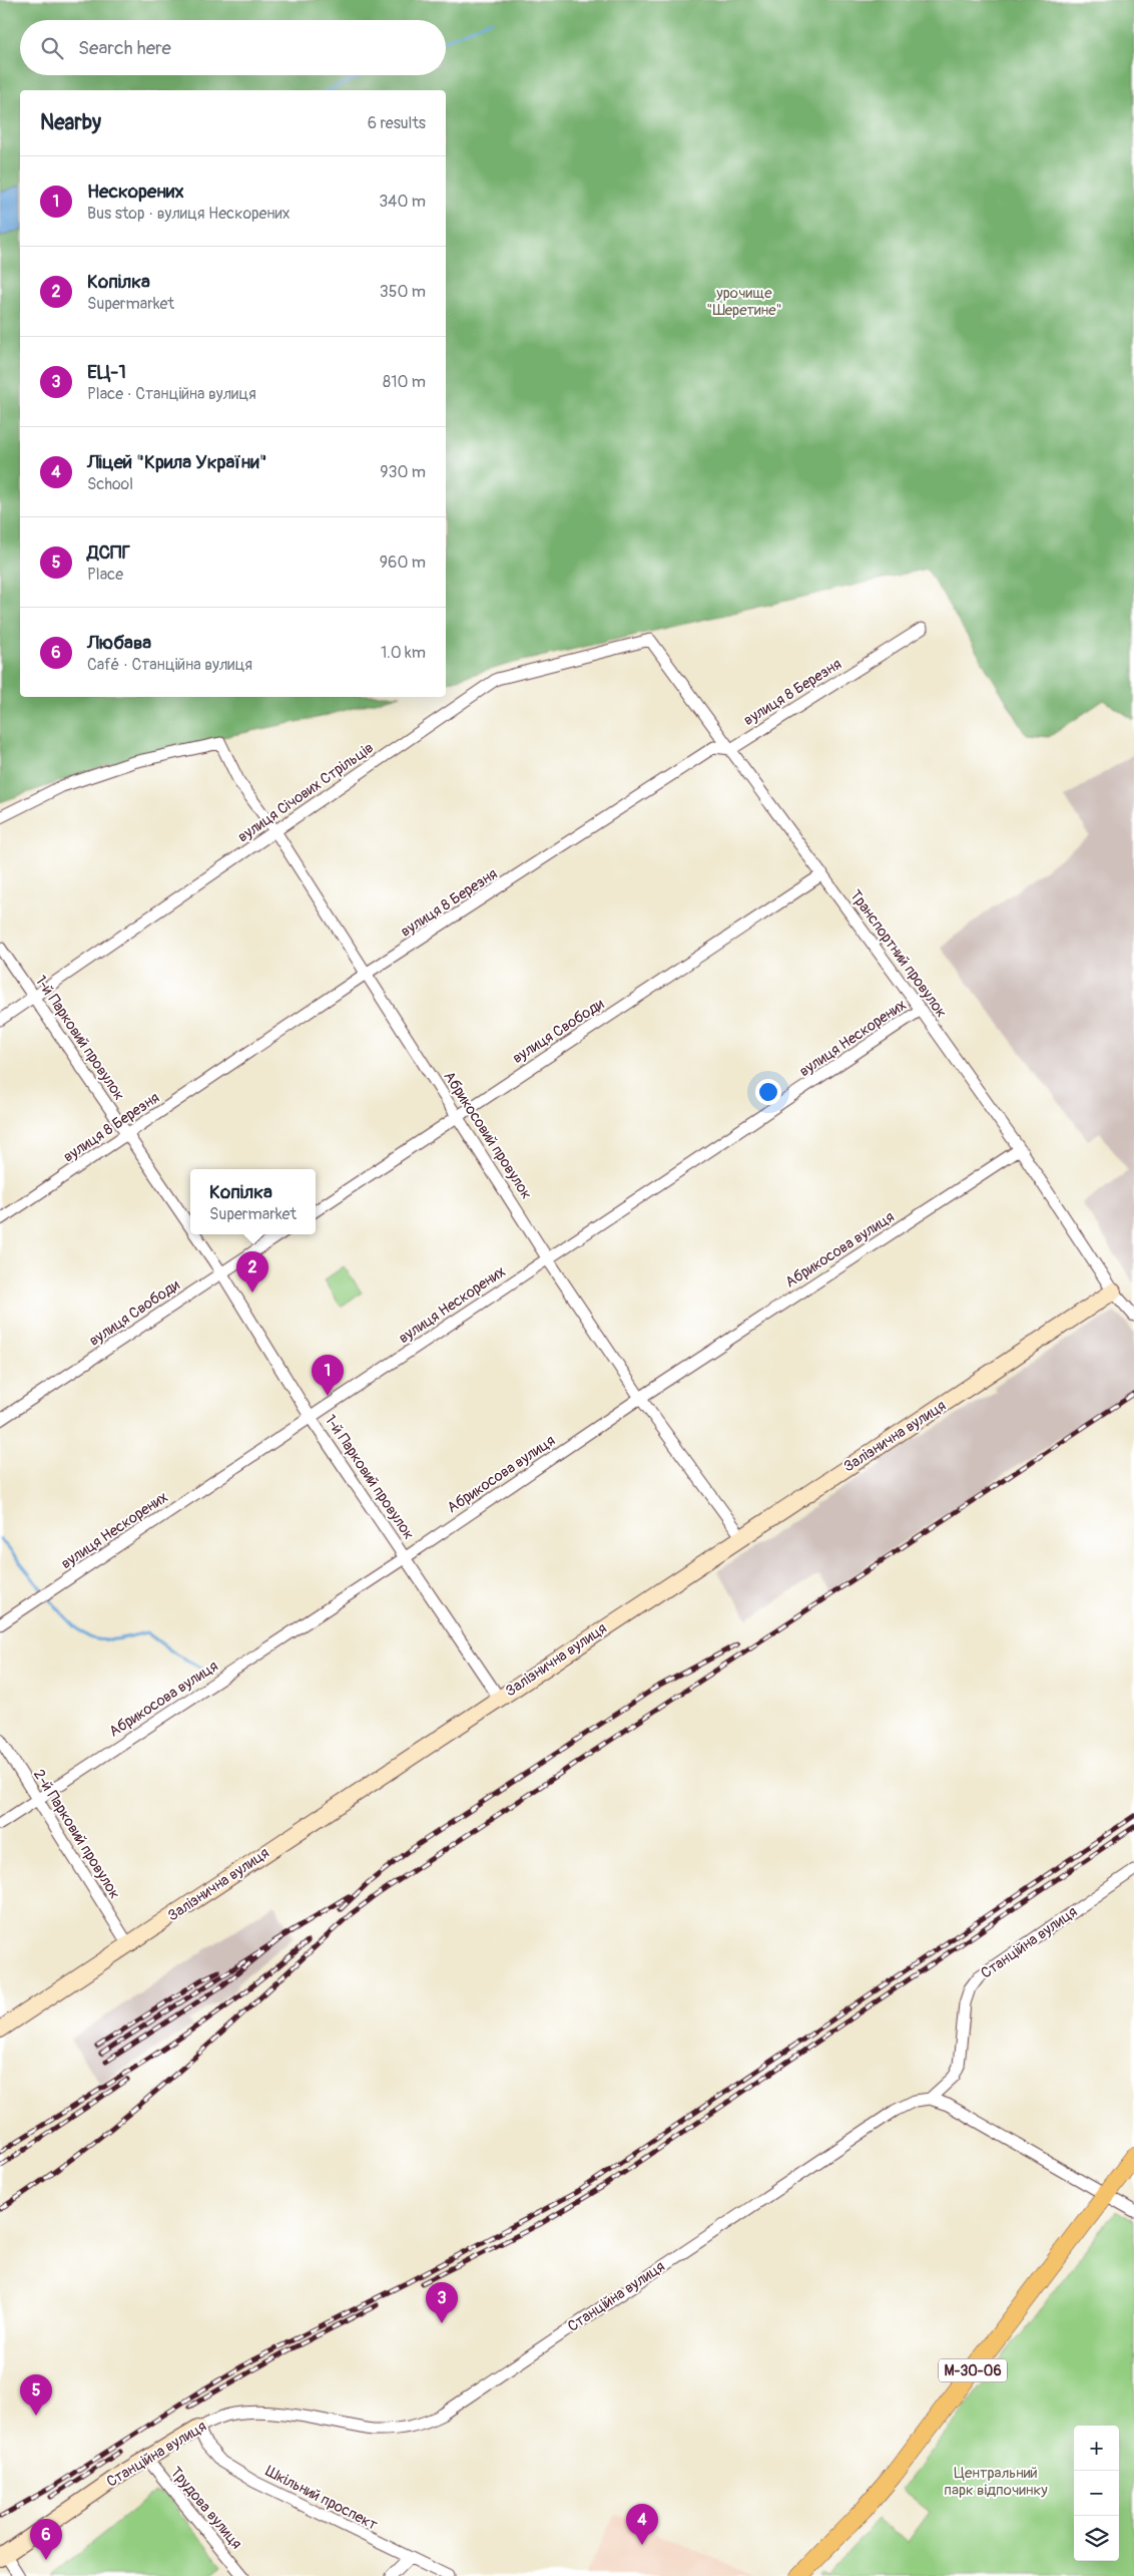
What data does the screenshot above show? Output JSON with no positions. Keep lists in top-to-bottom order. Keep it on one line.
{"streets":{"main road":["М-30-06"],"street":["вулиця 8 Березня","вулиця Січових Стрільців","Транспортний провулок","вулиця Свободи","1-й Парковий провулок","вулиця Нескорених","Абрикосовий провулок","Абрикосова вулиця","Залізнична вулиця","2-й Парковий провулок","Станційна вулиця","Шкільний проспект","Трудова вулиця"]},"crossings":[["вулиця 8 Березня","Транспортний провулок"],["вулиця 8 Березня","1-й Парковий провулок"],["вулиця 8 Березня","Абрикосовий провулок"],["вулиця Січових Стрільців","Транспортний провулок"],["вулиця Січових Стрільців","1-й Парковий провулок"],["вулиця Січових Стрільців","Абрикосовий провулок"],["Транспортний провулок","вулиця Свободи"],["Транспортний провулок","вулиця Нескорених"],["Транспортний провулок","Абрикосова вулиця"],["Транспортний провулок","Залізнична вулиця"],["вулиця Свободи","1-й Парковий провулок"],["вулиця Свободи","Абрикосовий провулок"],["1-й Парковий провулок","вулиця Нескорених"],["1-й Парковий провулок","Абрикосова вулиця"],["1-й Парковий провулок","Залізнична вулиця"],["вулиця Нескорених","Абрикосовий провулок"],["Абрикосовий провулок","Абрикосова вулиця"],["Абрикосовий провулок","Залізнична вулиця"],["Абрикосова вулиця","2-й Парковий провулок"],["Залізнична вулиця","2-й Парковий провулок"],["Станційна вулиця","Шкільний проспект"],["Станційна вулиця","Трудова вулиця"]],"parks":["урочище \"Шеретине\"","Центральний парк відпочинку"],"page":{"search":"Search here","heading":["Nearby","6 results"],"list":[{"mark":"1","name":"Нескорених","note":"Bus stop · вулиця Нескорених","value":"340 m"},{"mark":"2","name":"Копілка","note":"Supermarket","value":"350 m"},{"mark":"3","name":"ЕЦ-1","note":"Place · Станційна вулиця","value":"810 m"},{"mark":"4","name":"Ліцей \"Крила України\"","note":"School","value":"930 m"},{"mark":"5","name":"ДСПГ","note":"Place","value":"960 m"},{"mark":"6","name":"Любава","note":"Café · Станційна вулиця","value":"1.0 km"}],"popup":["Копілка","Supermarket"],"pins":["2","1","3","5","4","6"],"map_buttons":["+","−"]}}
